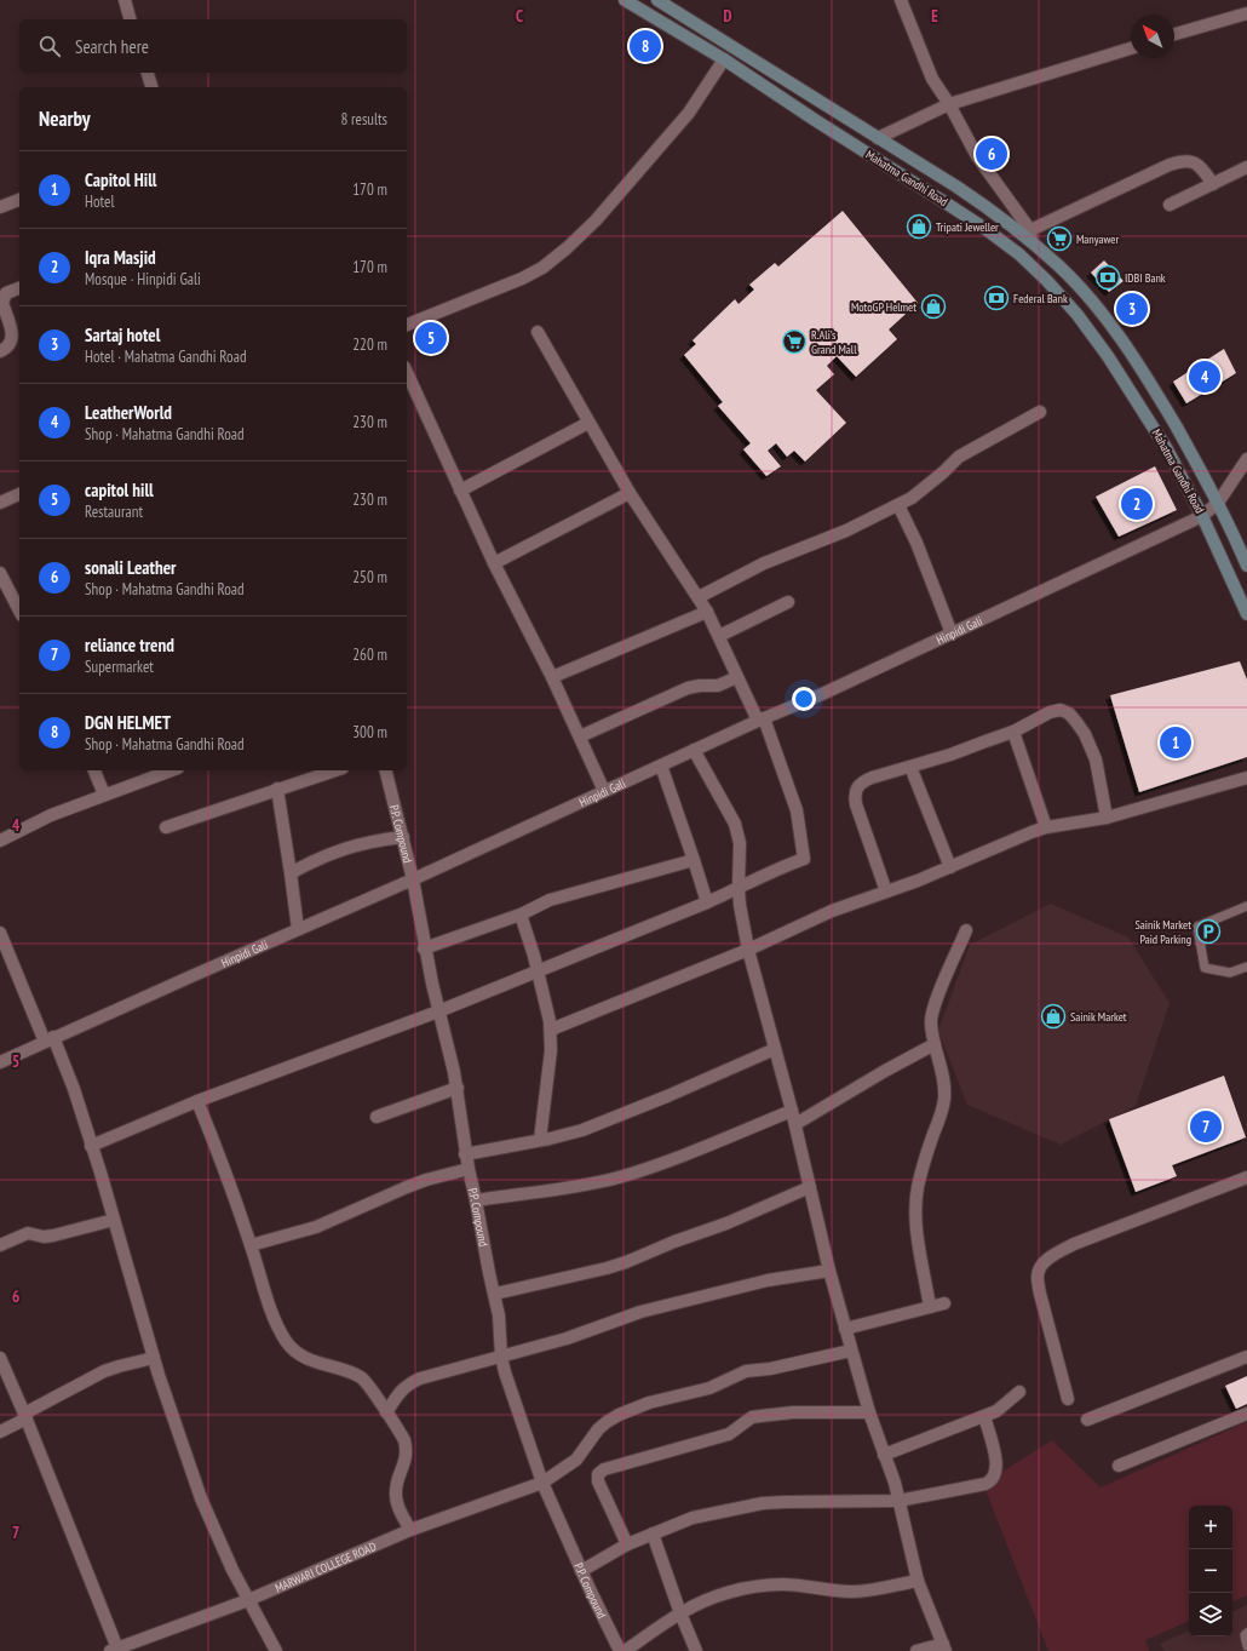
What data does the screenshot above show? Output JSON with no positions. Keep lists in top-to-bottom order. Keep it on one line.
{"streets":{"main road":["Mahatma Gandhi Road"],"street":["Hinpidi Gali","P.P. Compound","MARWARI COLLEGE ROAD"]},"crossings":[["Mahatma Gandhi Road","Hinpidi Gali"],["Hinpidi Gali","P.P. Compound"],["P.P. Compound","MARWARI COLLEGE ROAD"]],"places":{"shop":["Tripati Jeweller","MotoGP Helmet","Sainik Market"],"supermarket":["Manyawer","R.Ali's Grand Mall"],"bank":["IDBI Bank","Federal Bank"],"parking":["Sainik Market Paid Parking"]},"north":"top left","page":{"search":"Search here","pins":["8","6","3","5","4","2","1","7"],"heading":["Nearby","8 results"],"list":[{"mark":"1","name":"Capitol Hill","note":"Hotel","value":"170 m"},{"mark":"2","name":"Iqra Masjid","note":"Mosque · Hinpidi Gali","value":"170 m"},{"mark":"3","name":"Sartaj hotel","note":"Hotel · Mahatma Gandhi Road","value":"220 m"},{"mark":"4","name":"LeatherWorld","note":"Shop · Mahatma Gandhi Road","value":"230 m"},{"mark":"5","name":"capitol hill","note":"Restaurant","value":"230 m"},{"mark":"6","name":"sonali Leather","note":"Shop · Mahatma Gandhi Road","value":"250 m"},{"mark":"7","name":"reliance trend","note":"Supermarket","value":"260 m"},{"mark":"8","name":"DGN HELMET","note":"Shop · Mahatma Gandhi Road","value":"300 m"}],"map_buttons":["+","−"]},"grid":{"columns":["C","D","E"],"rows":["4","5","6","7"]}}
